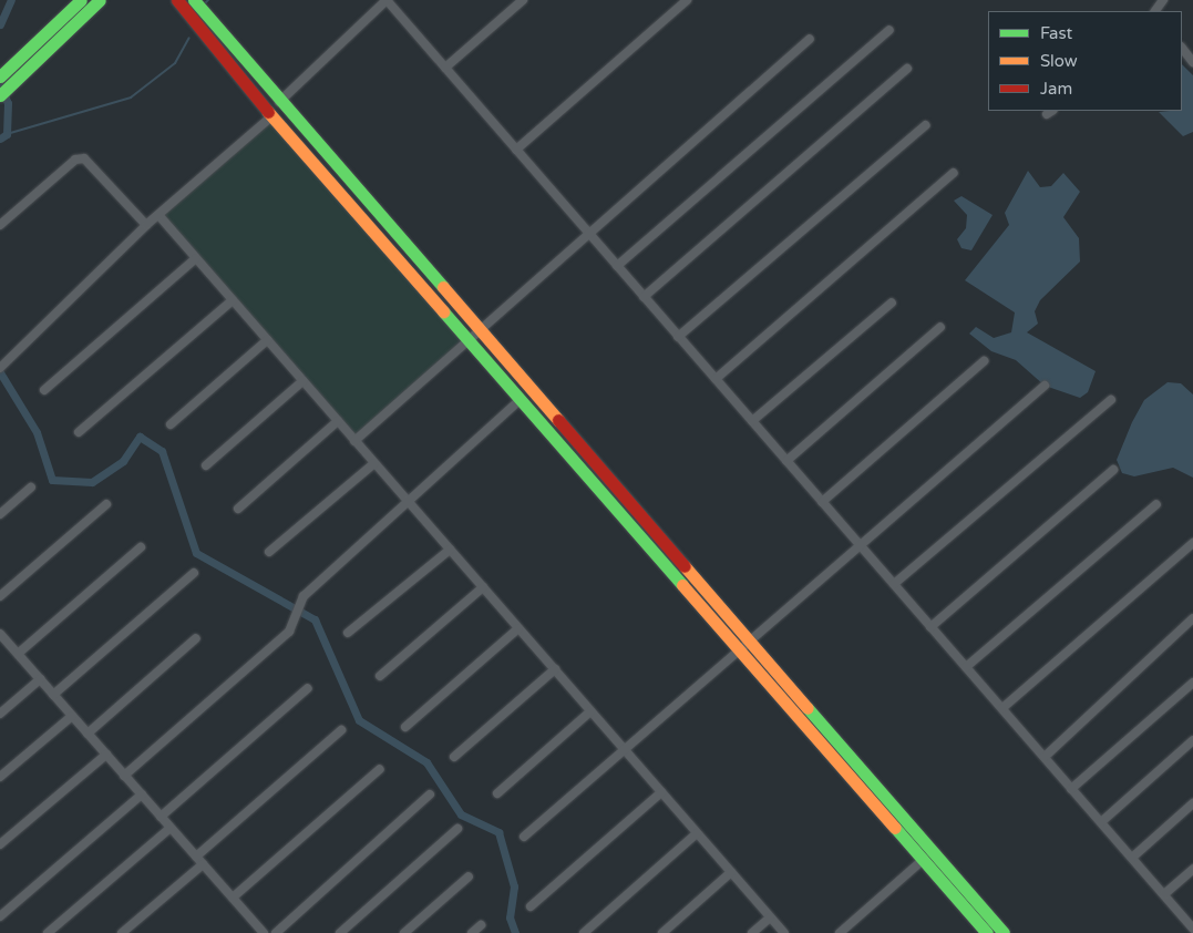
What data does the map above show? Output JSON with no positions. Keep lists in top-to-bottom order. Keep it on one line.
{"legend":["Fast","Slow","Jam"]}
